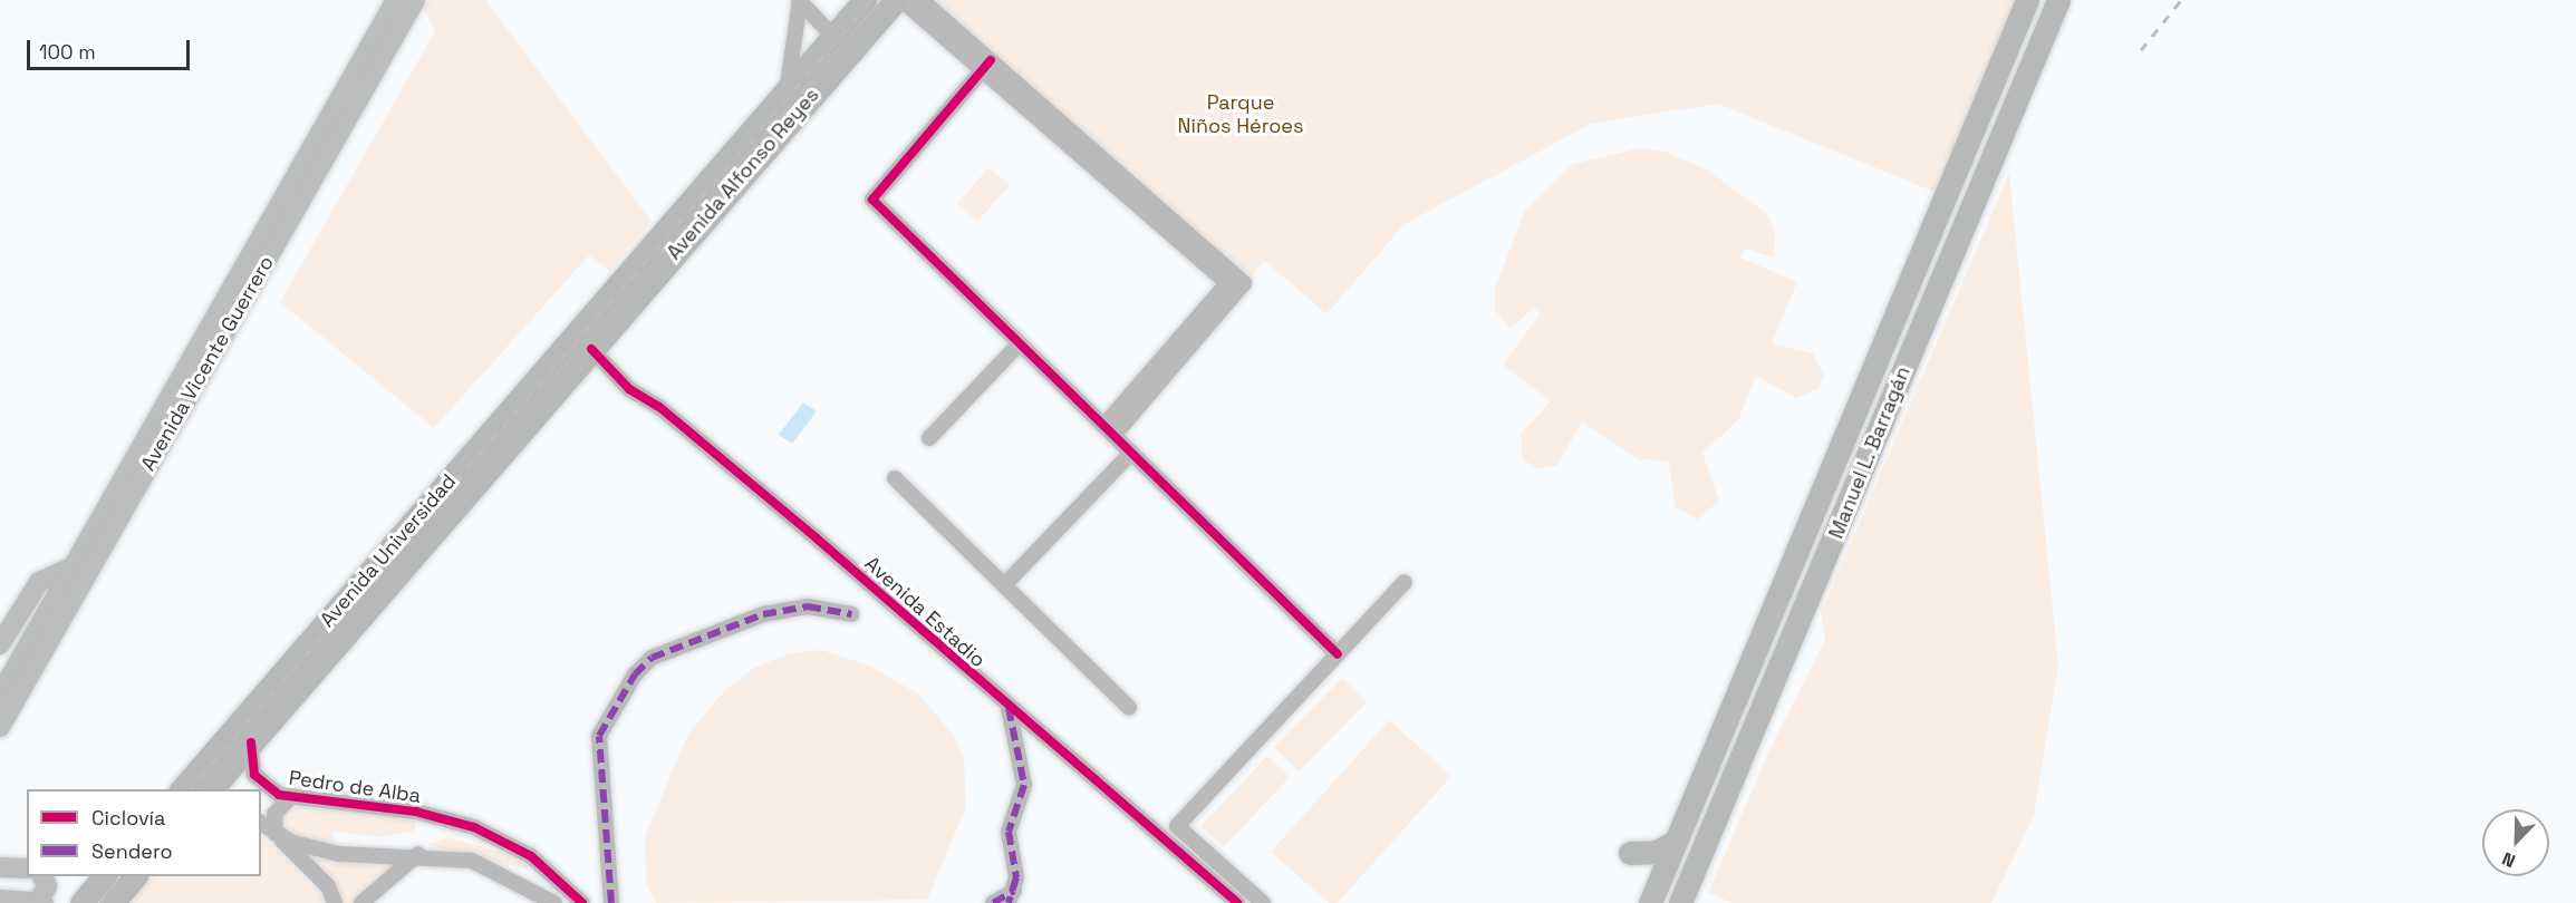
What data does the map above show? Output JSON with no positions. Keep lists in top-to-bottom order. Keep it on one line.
{"streets":{"highway":["Avenida Alfonso Reyes","Manuel L. Barragán","Avenida Universidad"],"main road":["Avenida Vicente Guerrero"],"street":["Avenida Estadio","Pedro de Alba"]},"crossings":[["Avenida Alfonso Reyes","Avenida Universidad"],["Avenida Alfonso Reyes","Avenida Estadio"],["Avenida Universidad","Avenida Estadio"],["Avenida Universidad","Pedro de Alba"]],"parks":["Parque Niños Héroes"],"legend":["Ciclovía","Sendero"],"scale_bar":"100 m","north":"bottom left"}
